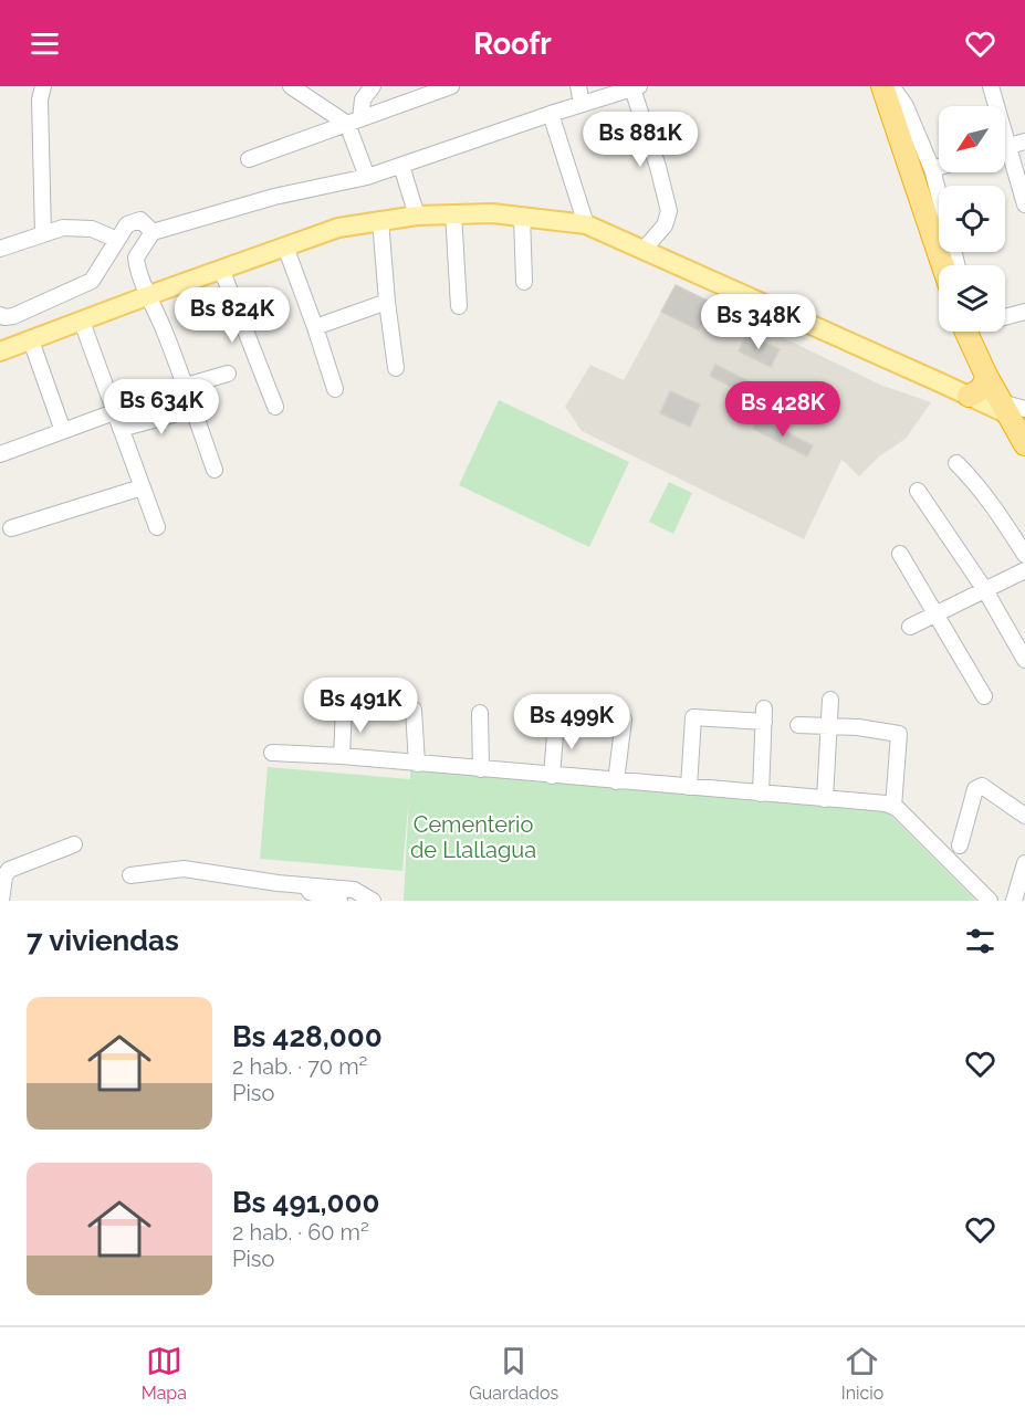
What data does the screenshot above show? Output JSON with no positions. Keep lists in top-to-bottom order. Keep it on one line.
{"parks":["Cementerio de Llallagua"],"north":"bottom left","page":{"header":"Roofr","price":["Bs 881K","Bs 824K","Bs 348K","Bs 634K","Bs 428K","Bs 491K","Bs 499K"],"heading":"7 viviendas","list":[{"name":"Bs 428,000","note":"2 hab. · 70 m² · Piso"},{"name":"Bs 491,000","note":"2 hab. · 60 m² · Piso"}],"tabs":["Mapa","Guardados","Inicio"]}}
